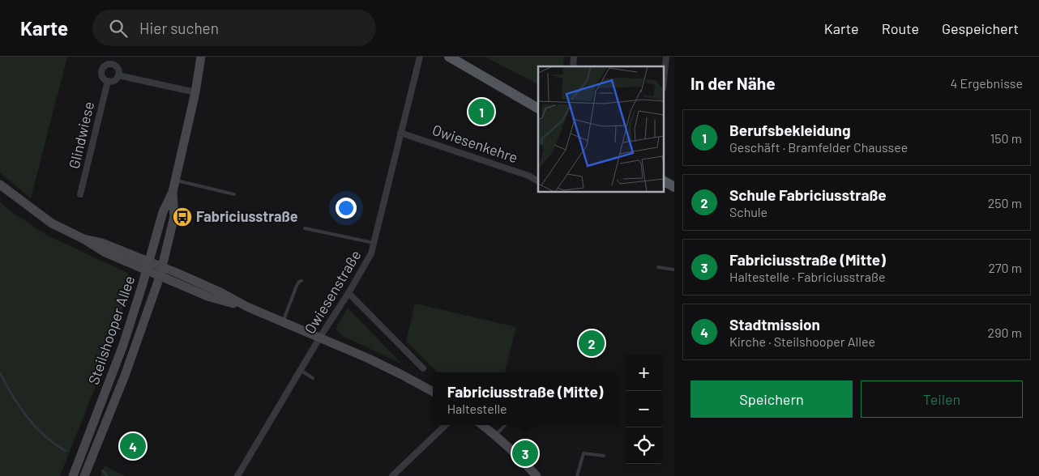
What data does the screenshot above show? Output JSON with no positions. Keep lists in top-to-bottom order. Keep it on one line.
{"streets":{"main road":["Steilshooper Allee"],"street":["Glindwiese","Owiesenkehre","Owiesenstraße"]},"crossings":[["Owiesenkehre","Owiesenstraße"]],"places":{"bus stop":["Fabriciusstraße"]},"page":{"header":"Karte","search":"Hier suchen","nav":["Karte","Route","Gespeichert"],"heading":["In der Nähe","4 Ergebnisse"],"pins":["1","2","4","3"],"list":[{"mark":"1","name":"Berufsbekleidung","note":"Geschäft · Bramfelder Chaussee","value":"150 m"},{"mark":"2","name":"Schule Fabriciusstraße","note":"Schule","value":"250 m"},{"mark":"3","name":"Fabriciusstraße (Mitte)","note":"Haltestelle · Fabriciusstraße","value":"270 m"},{"mark":"4","name":"Stadtmission","note":"Kirche · Steilshooper Allee","value":"290 m"}],"map_buttons":["+","−"],"buttons":["Speichern","Teilen"],"popup":["Fabriciusstraße (Mitte)","Haltestelle"]}}
